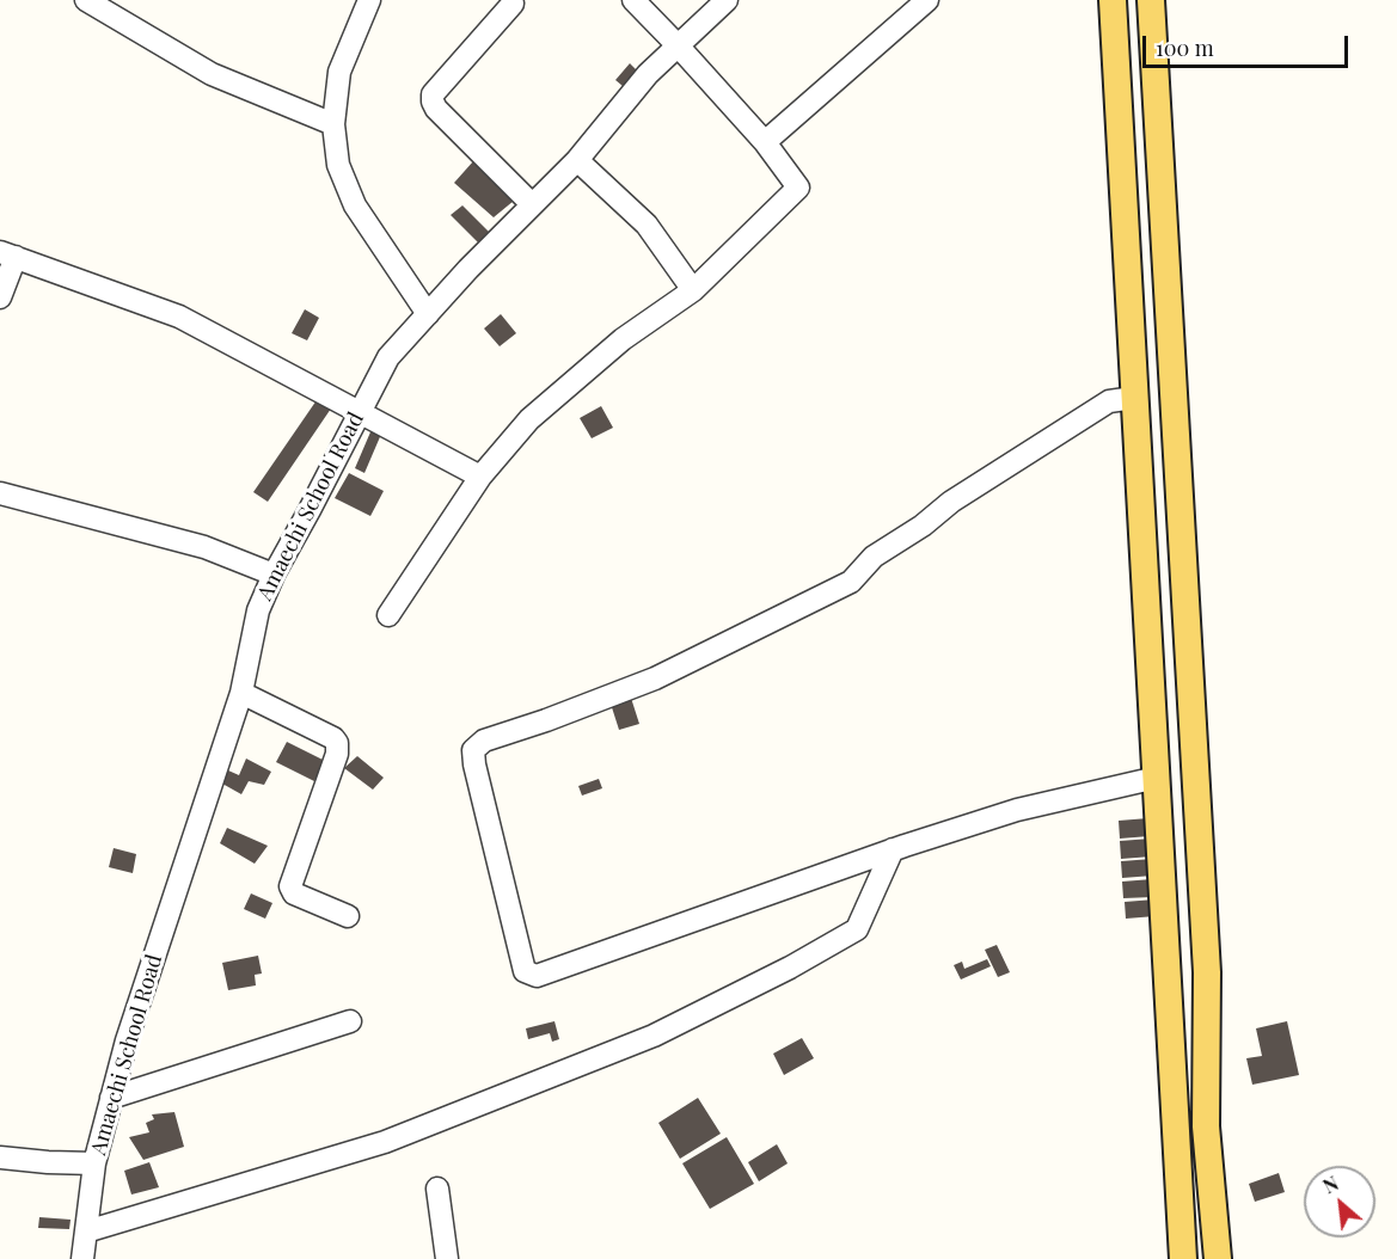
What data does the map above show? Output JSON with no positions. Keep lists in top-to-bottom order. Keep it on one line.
{"streets":{"street":["Amaechi School Road"]},"scale_bar":"100 m","north":"top left"}
